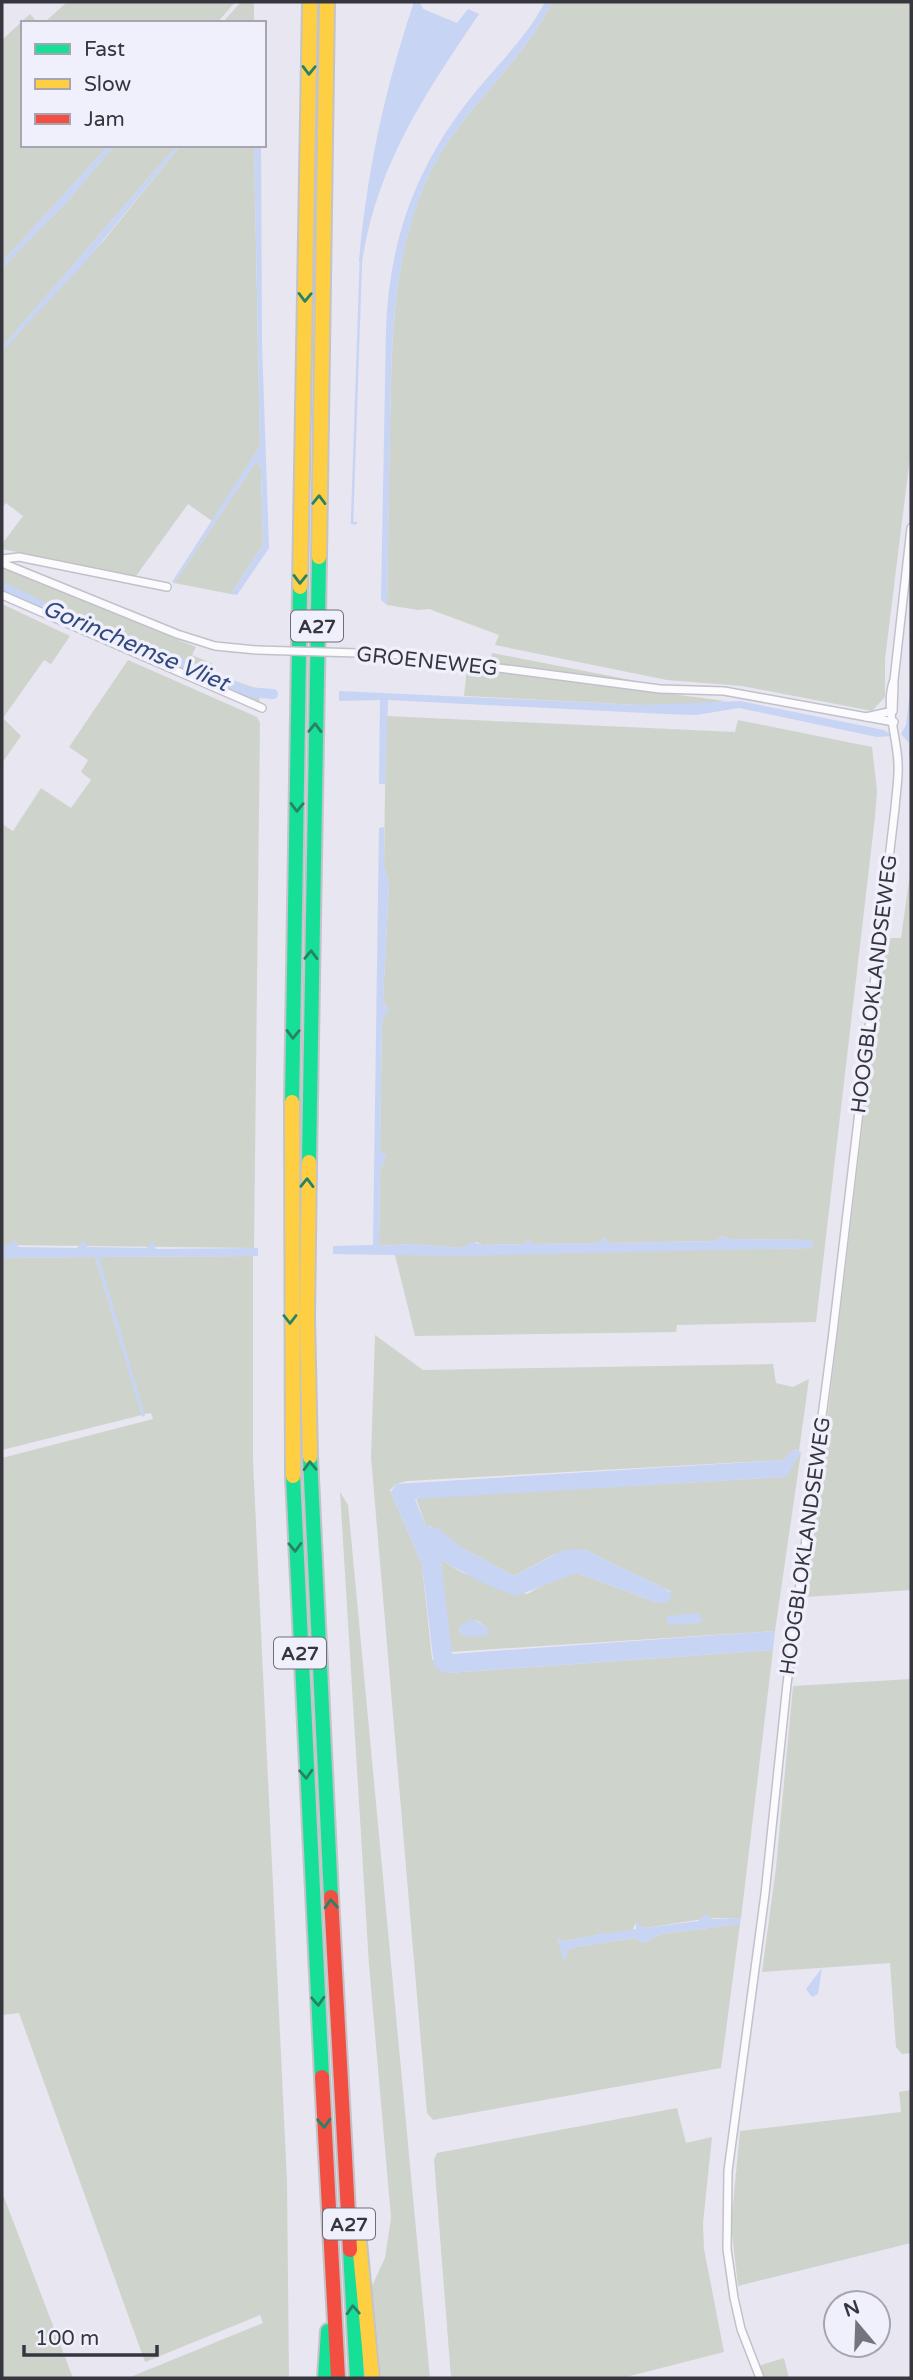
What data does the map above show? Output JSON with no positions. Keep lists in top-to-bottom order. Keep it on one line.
{"streets":{"highway":["A27"],"street":["GROENEWEG","HOOGBLOKLANDSEWEG"]},"crossings":[["GROENEWEG","HOOGBLOKLANDSEWEG"]],"water":["Gorinchemse Vliet"],"legend":["Fast","Slow","Jam"],"scale_bar":"100 m","north":"top"}
